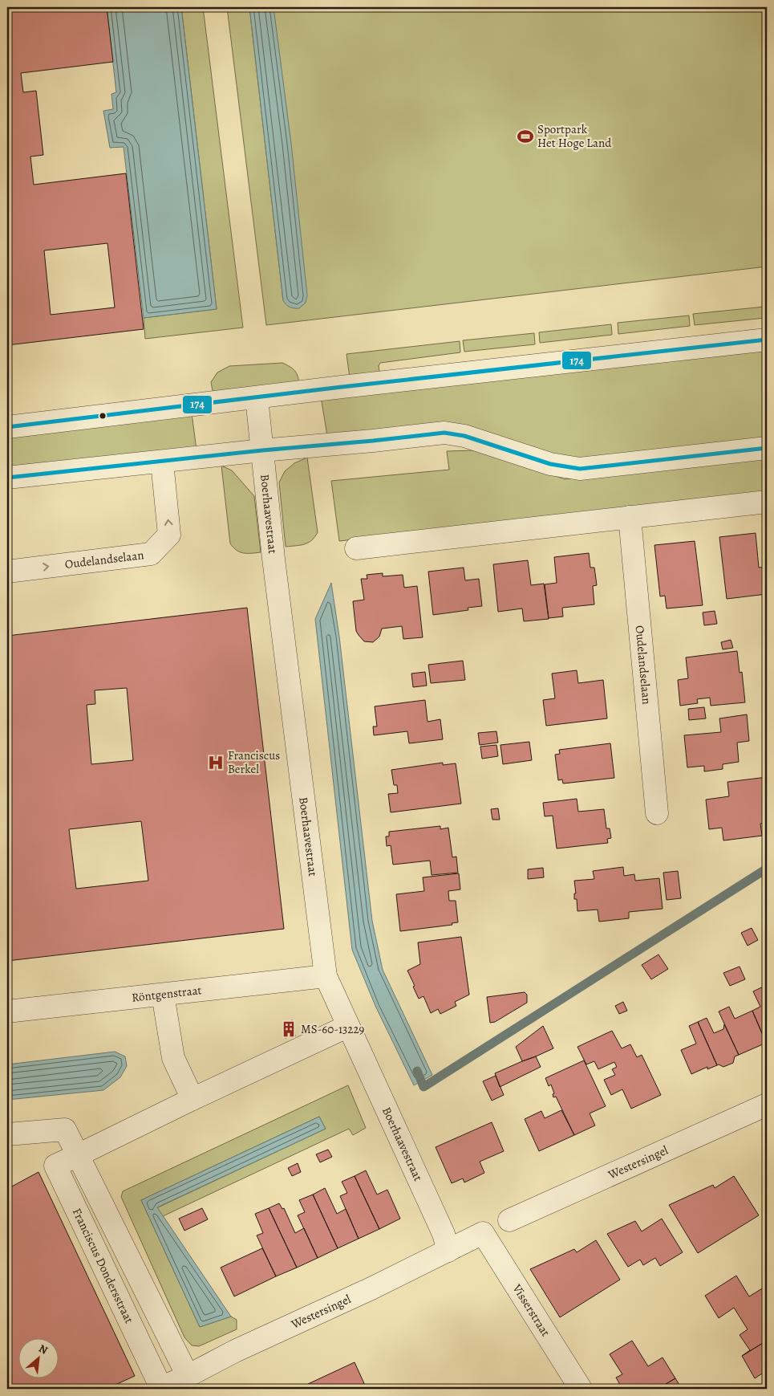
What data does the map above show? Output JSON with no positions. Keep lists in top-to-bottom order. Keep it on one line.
{"streets":{"street":["Boerhaavestraat","Oudelandselaan","Röntgenstraat","Westersingel","Franciscus Dondersstraat","Visserstraat"]},"crossings":[["Boerhaavestraat","Röntgenstraat"],["Boerhaavestraat","Westersingel"],["Boerhaavestraat","Franciscus Dondersstraat"],["Westersingel","Franciscus Dondersstraat"],["Westersingel","Visserstraat"]],"places":{"sports":["Sportpark Het Hoge Land"],"hospital":["Franciscus Berkel"],"building":["MS-60-13229"]},"lines":["transit line 174"],"north":"top right"}
